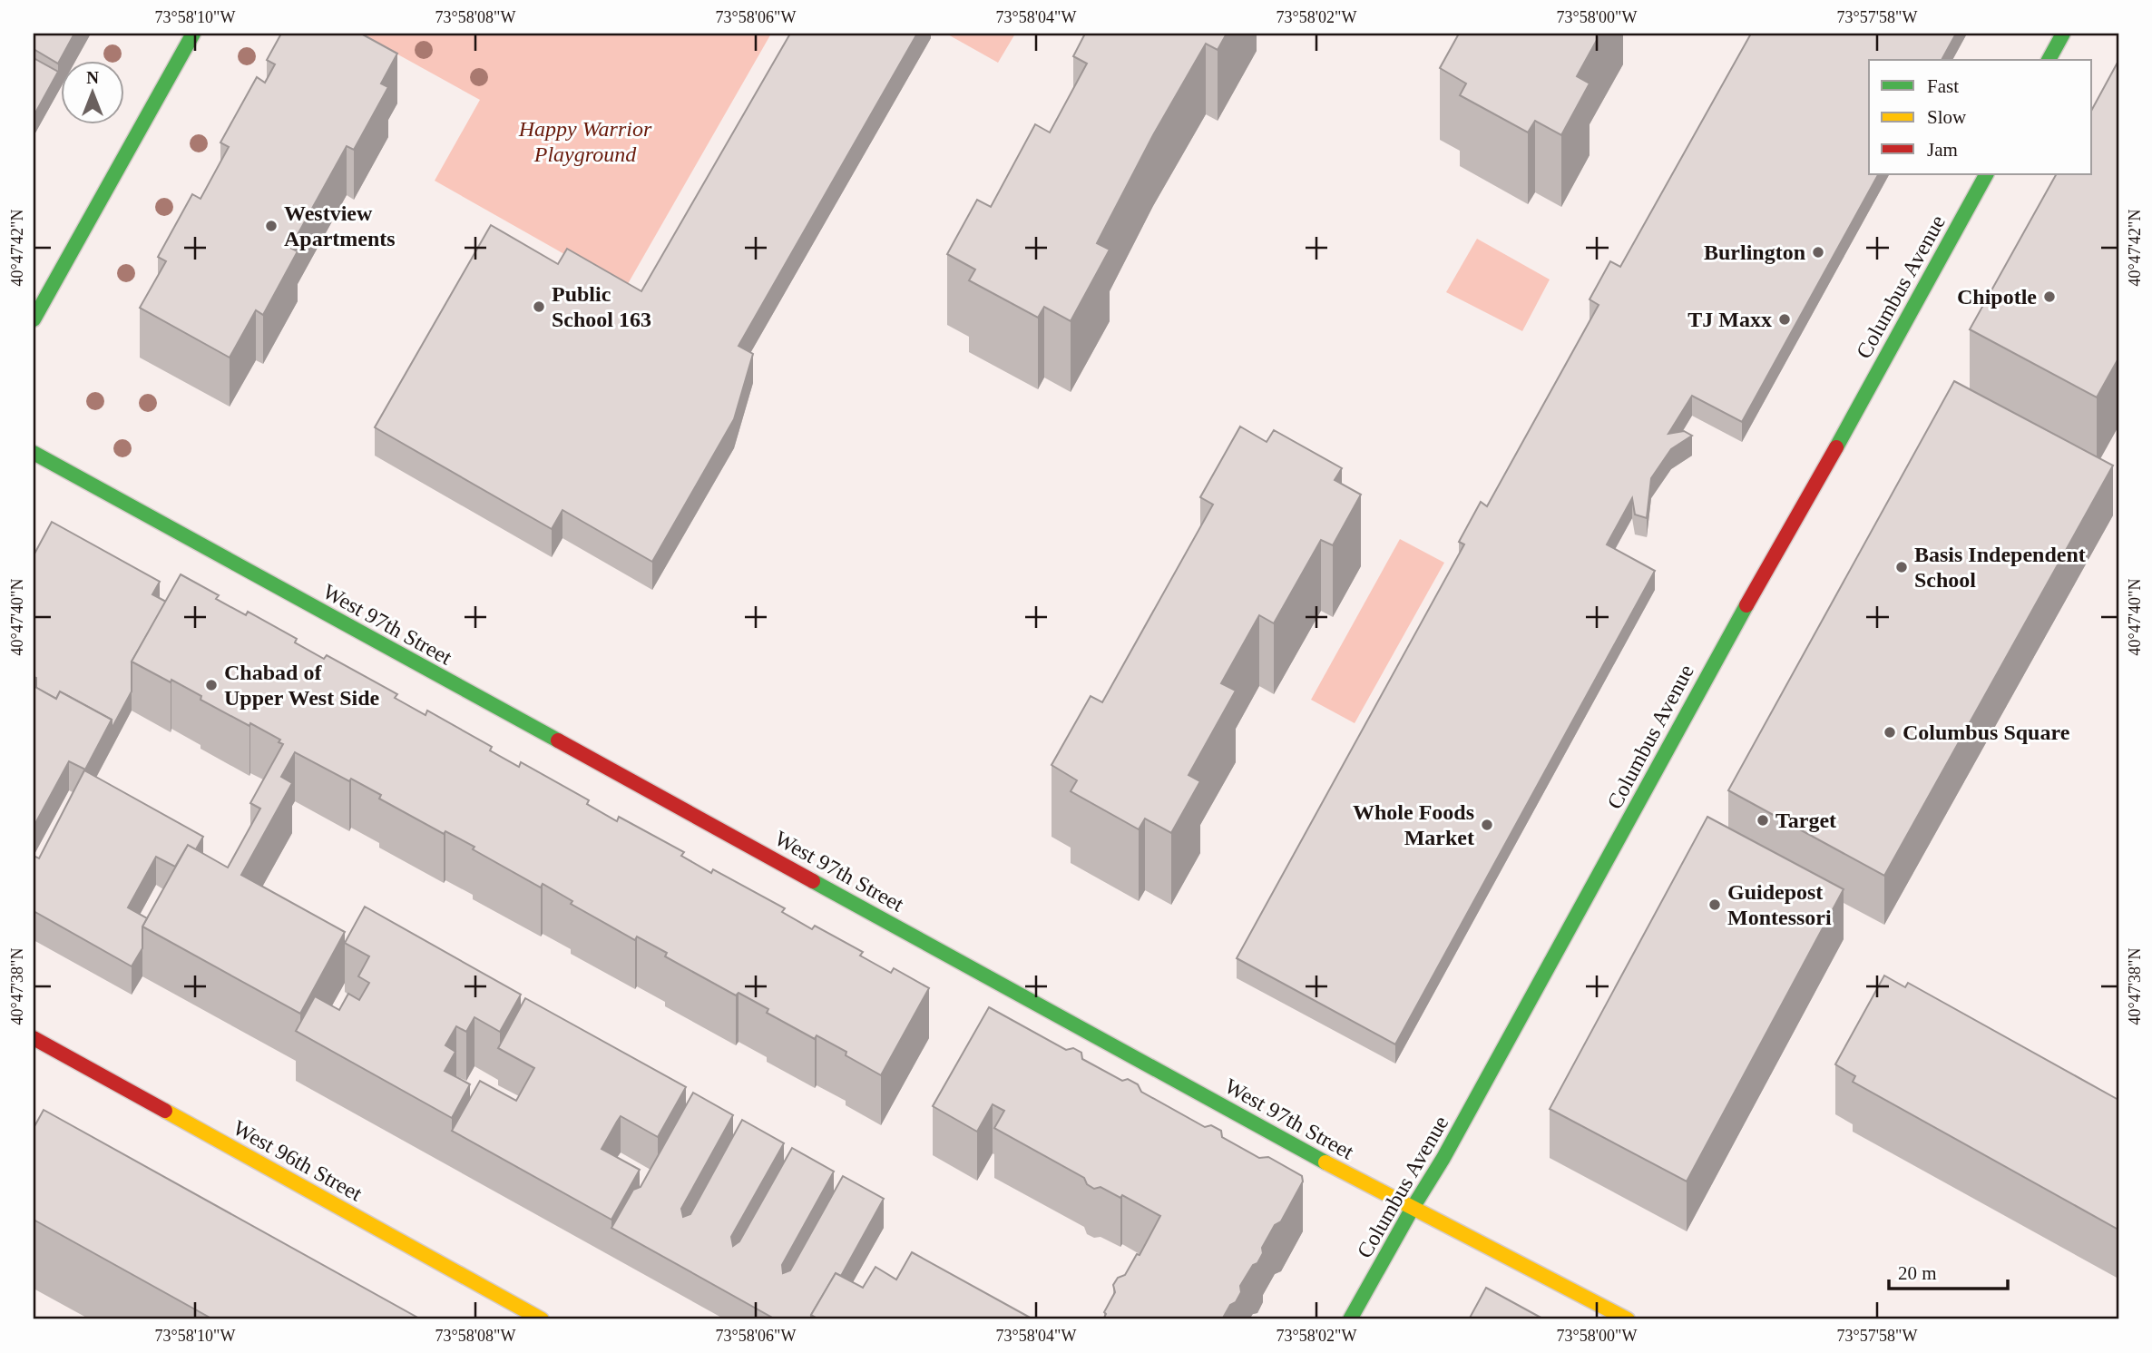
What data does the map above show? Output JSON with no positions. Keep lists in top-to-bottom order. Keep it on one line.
{"streets":{"main road":["Columbus Avenue","West 97th Street","West 96th Street"]},"crossings":[["Columbus Avenue","West 97th Street"]],"parks":["Happy Warrior Playground"],"places":["Westview Apartments","Burlington","Chipotle","Public School 163","TJ Maxx","Basis Independent School","Chabad of Upper West Side","Columbus Square","Target","Whole Foods Market","Guidepost Montessori"],"legend":["Fast","Slow","Jam"],"scale_bar":"20 m","north":"top","coordinates":["73°58'10\"W","73°58'08\"W","73°58'06\"W","73°58'04\"W","73°58'02\"W","73°58'00\"W","73°57'58\"W","40°47'42\"N","40°47'40\"N","40°47'38\"N"]}
